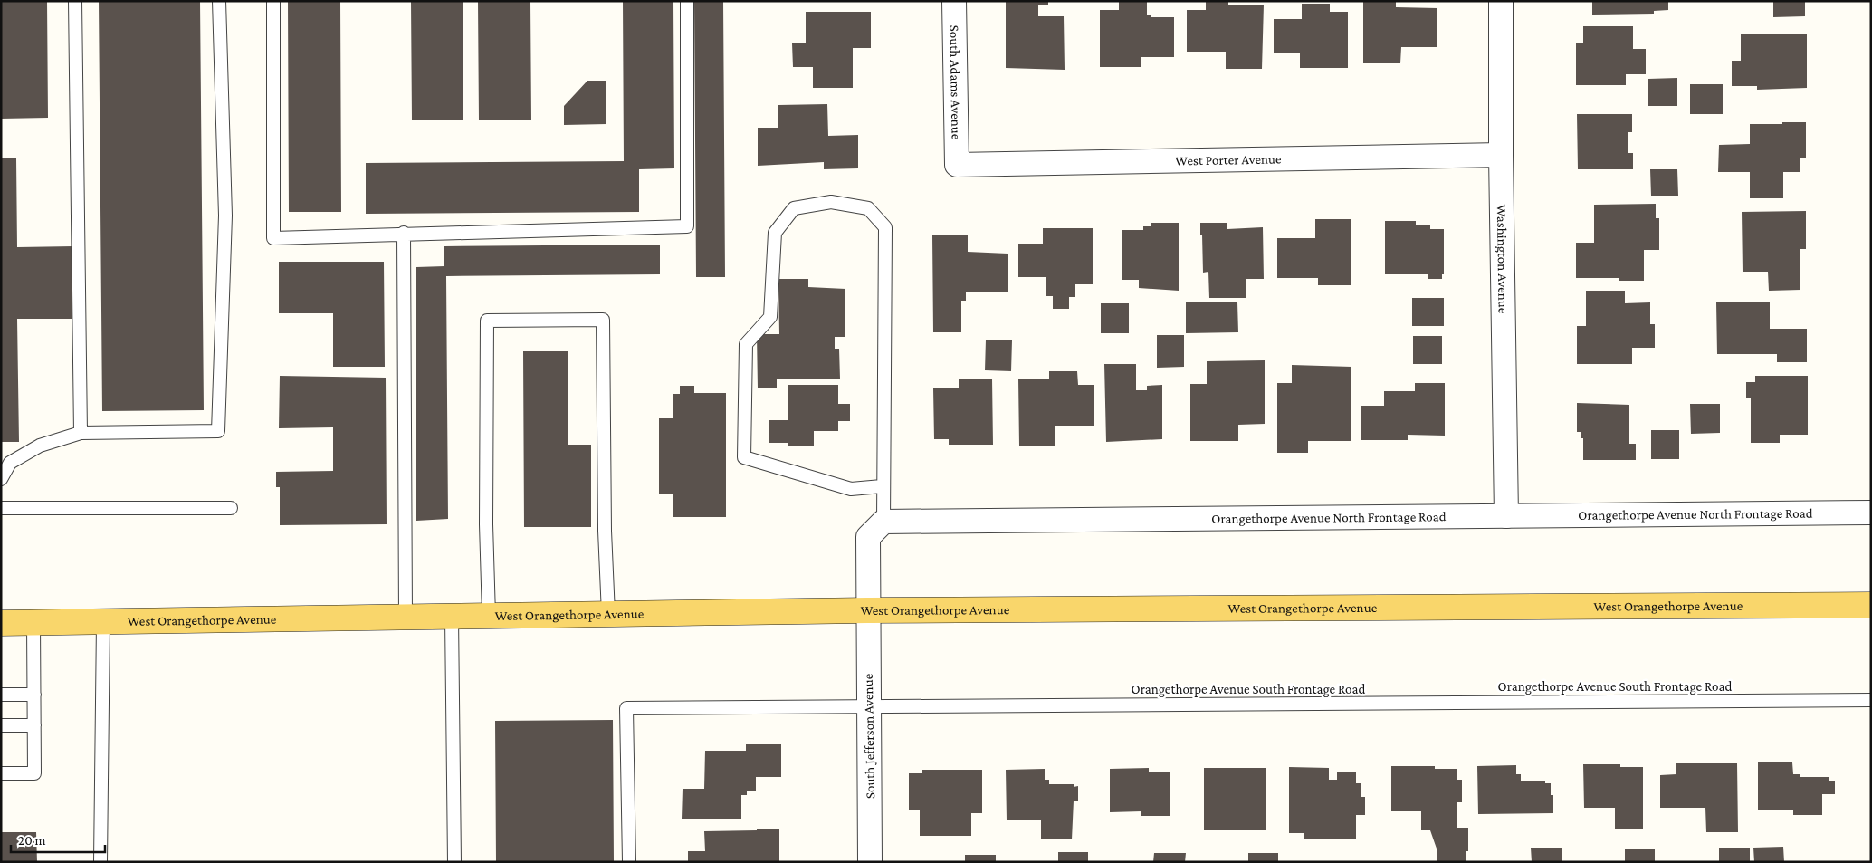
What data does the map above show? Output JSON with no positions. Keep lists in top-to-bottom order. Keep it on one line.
{"streets":{"main road":["West Orangethorpe Avenue"],"street":["South Adams Avenue","West Porter Avenue","Washington Avenue","Orangethorpe Avenue North Frontage Road","South Jefferson Avenue"],"lane":["Orangethorpe Avenue South Frontage Road"]},"crossings":[["South Adams Avenue","West Porter Avenue"],["West Porter Avenue","Washington Avenue"],["Washington Avenue","Orangethorpe Avenue North Frontage Road"],["West Orangethorpe Avenue","South Jefferson Avenue"],["Orangethorpe Avenue South Frontage Road","South Jefferson Avenue"]],"scale_bar":"20 m"}
